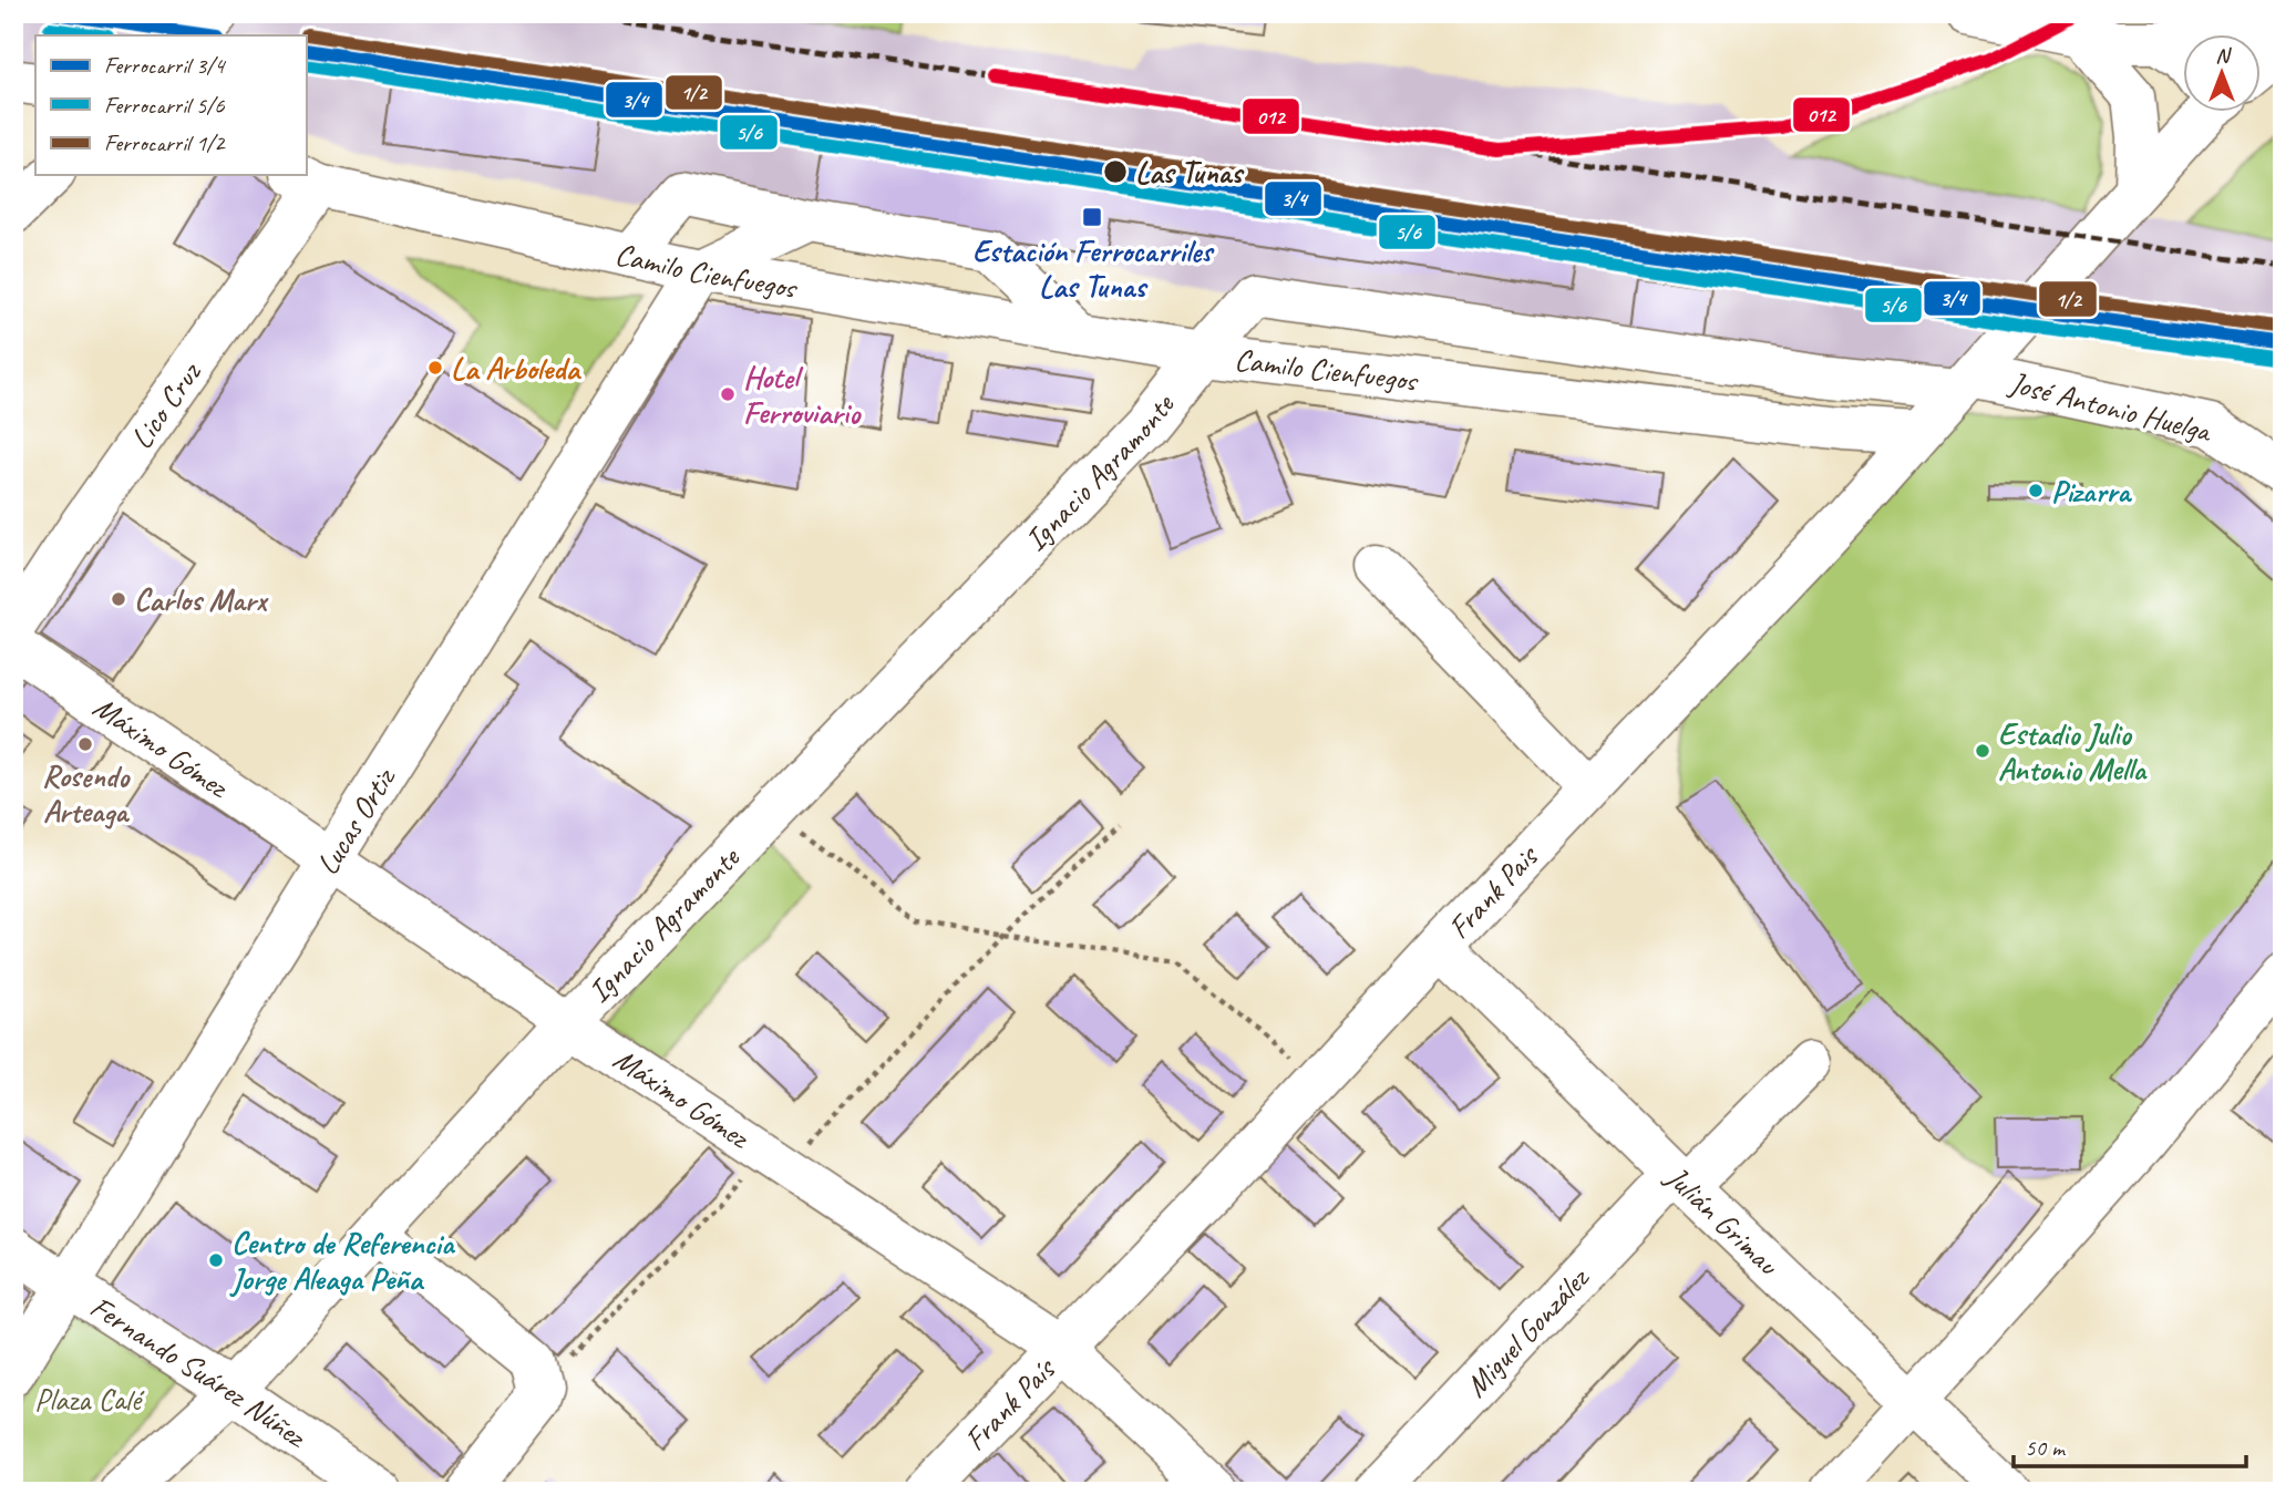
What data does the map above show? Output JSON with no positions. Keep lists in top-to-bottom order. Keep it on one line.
{"streets":{"street":["Camilo Cienfuegos","Lico Cruz","José Antonio Huelga","Ignacio Agramonte","Máximo Gómez","Lucas Ortiz","Frank Pais","Julián Grimau","Miguel González","Fernando Suárez Núñez","Frank País"]},"crossings":[["Camilo Cienfuegos","Lico Cruz"],["Camilo Cienfuegos","Ignacio Agramonte"],["Camilo Cienfuegos","Lucas Ortiz"],["Camilo Cienfuegos","Frank Pais"],["José Antonio Huelga","Ignacio Agramonte"],["Ignacio Agramonte","Máximo Gómez"],["Ignacio Agramonte","Fernando Suárez Núñez"],["Máximo Gómez","Lucas Ortiz"],["Máximo Gómez","Frank Pais"],["Máximo Gómez","Frank País"],["Lucas Ortiz","Fernando Suárez Núñez"],["Frank Pais","Julián Grimau"],["Frank Pais","Frank País"],["Julián Grimau","Miguel González"]],"parks":["Plaza Calé"],"places":{"other":["Las Tunas","La Arboleda","Hotel Ferroviario","Pizarra","Carlos Marx","Rosendo Arteaga","Estadio Julio Antonio Mella","Centro de Referencia Jorge Aleaga Peña"],"transit":["Estación Ferrocarriles Las Tunas"]},"lines":["rail line 3/4","transit line 012","rail line 5/6","rail line 1/2"],"legend":["Ferrocarril 3/4","Ferrocarril 5/6","Ferrocarril 1/2"],"scale_bar":"50 m","north":"top"}
